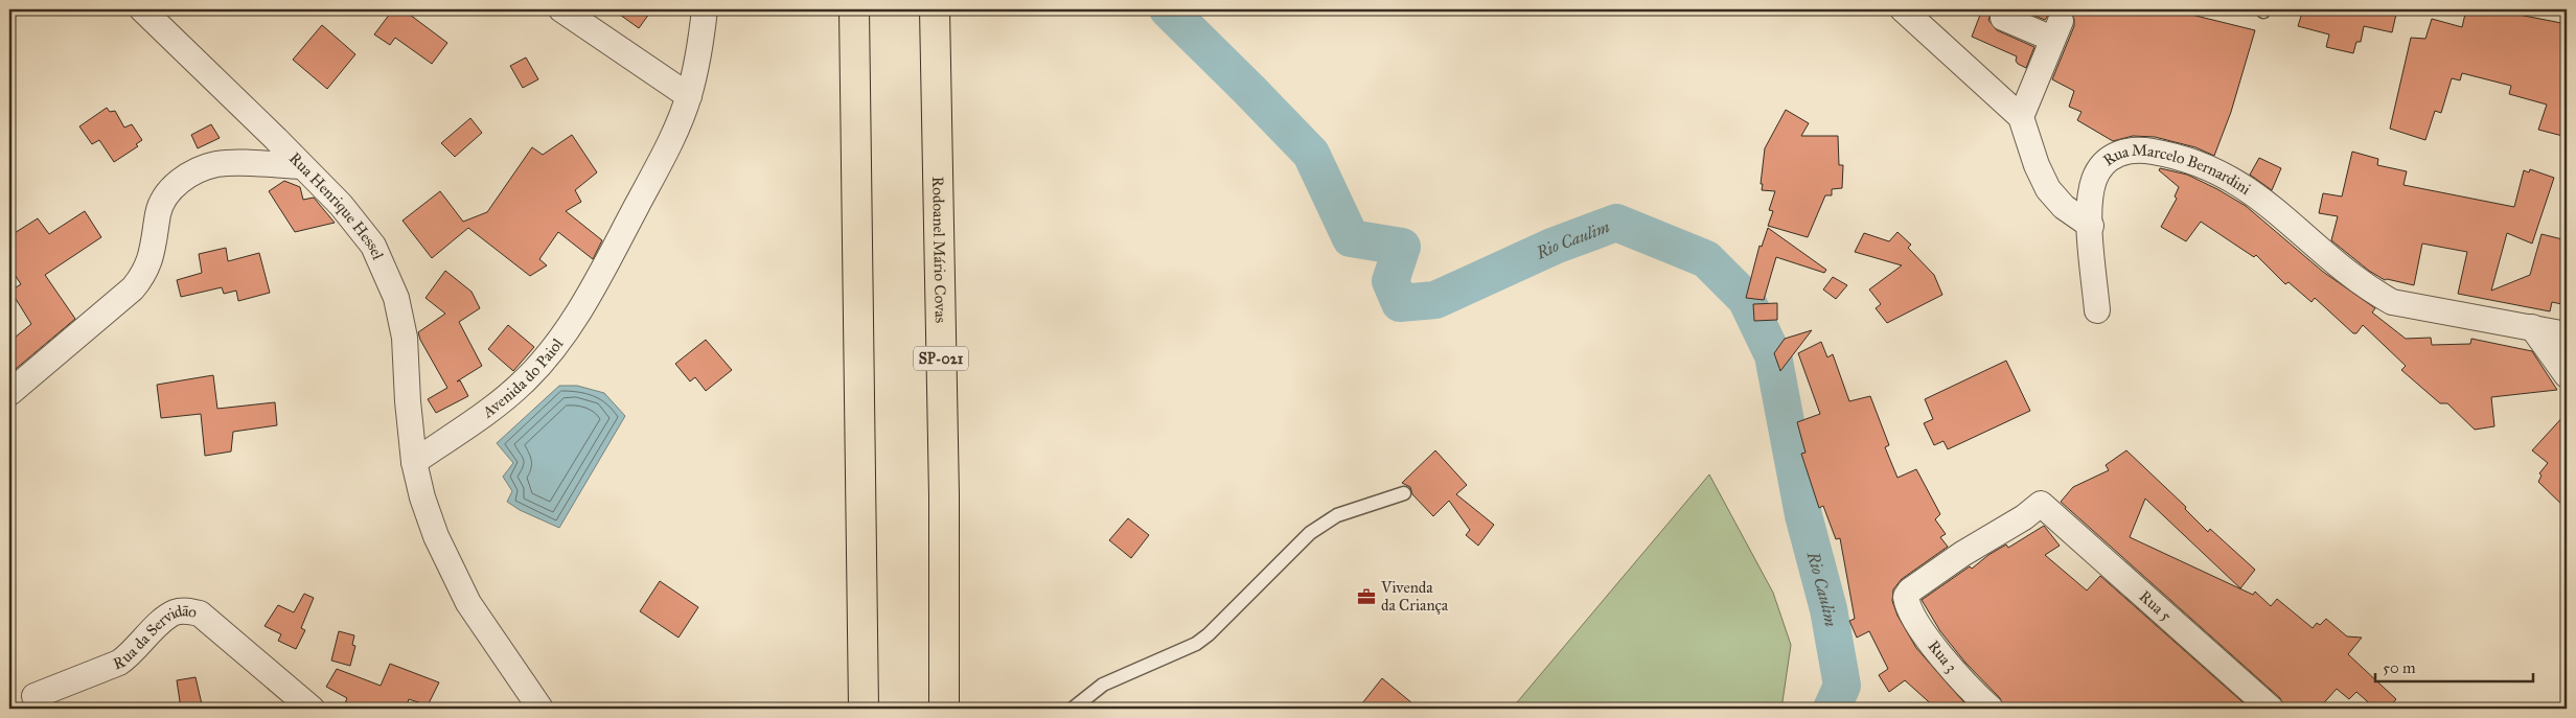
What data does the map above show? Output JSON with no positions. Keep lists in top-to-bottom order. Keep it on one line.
{"streets":{"highway":["Rodoanel Mário Covas","SP-021"],"street":["Rua Marcelo Bernardini","Rua Henrique Hessel","Avenida do Paiol","Rua 5","Rua da Servidão","Rua 3"]},"crossings":[["Rua Henrique Hessel","Avenida do Paiol"],["Rua 5","Rua 3"]],"water":["Rio Caulim"],"places":{"office":["Vivenda da Criança"]},"scale_bar":"50 m"}
